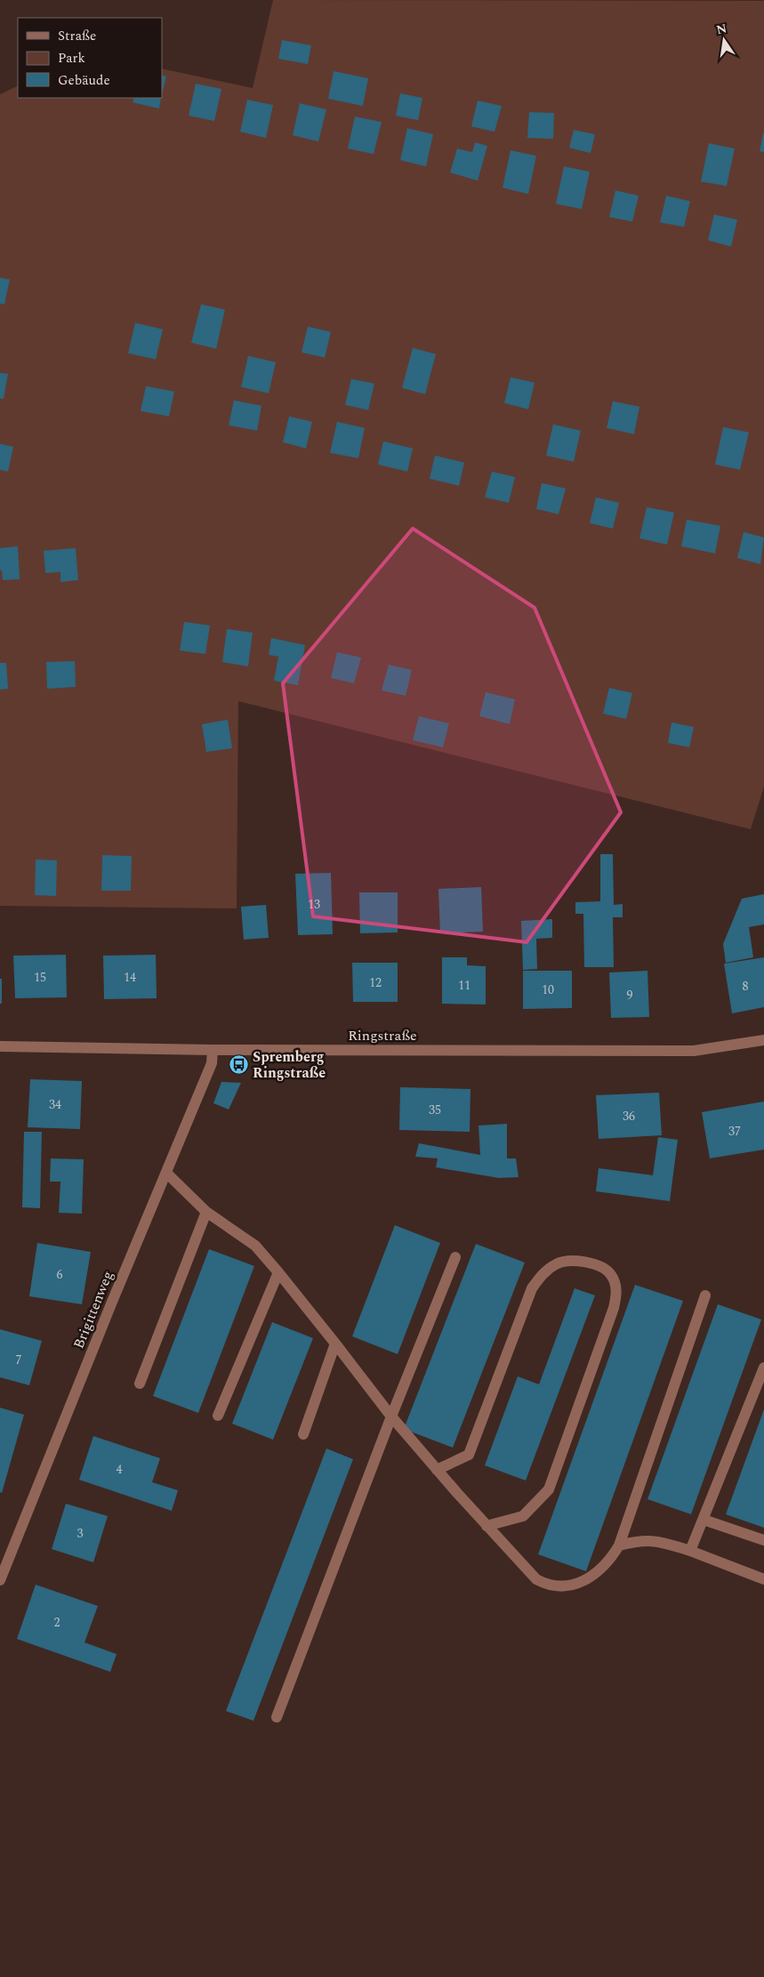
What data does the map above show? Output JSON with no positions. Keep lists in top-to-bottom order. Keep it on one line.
{"streets":{"street":["Ringstraße","Brigittenweg"]},"crossings":[["Ringstraße","Brigittenweg"]],"places":{"bus stop":["Spremberg Ringstraße"]},"house_numbers":["13","15","14","12","11","8","10","9","34","35","36","37","6","7","4","3","2"],"legend":["Straße","Park","Gebäude"],"north":"top"}
